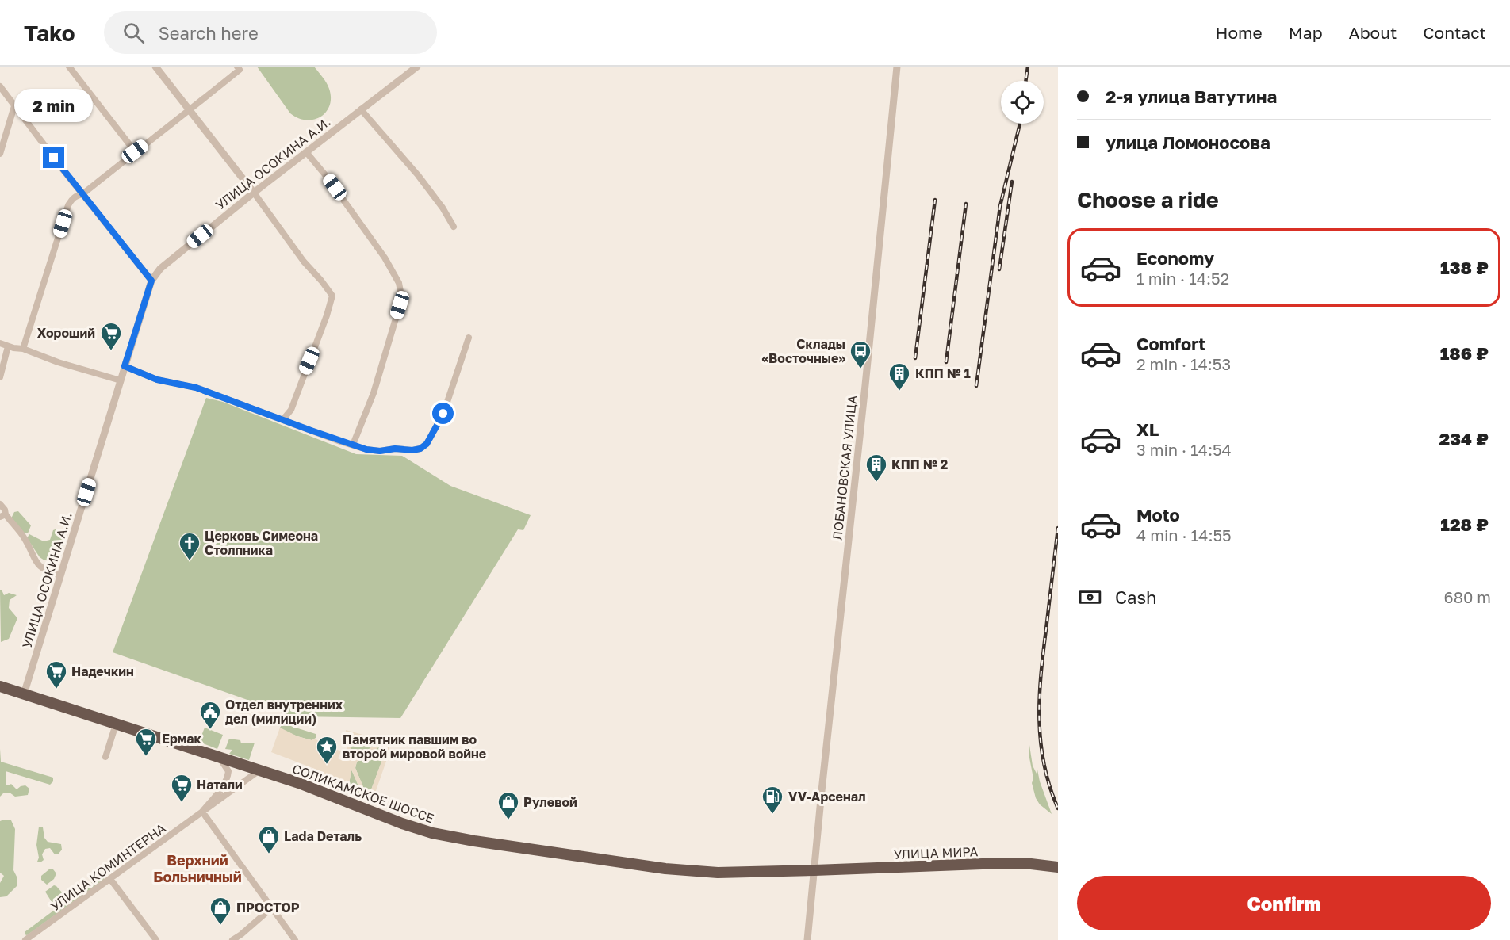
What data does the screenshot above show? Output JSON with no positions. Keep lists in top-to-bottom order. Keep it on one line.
{"streets":{"highway":["СОЛИКАМСКОЕ ШОССЕ","УЛИЦА МИРА"],"street":["УЛИЦА ОСОКИНА А.И.","ЛОБАНОВСКАЯ УЛИЦА","УЛИЦА КОМИНТЕРНА"]},"crossings":[["УЛИЦА ОСОКИНА А.И.","СОЛИКАМСКОЕ ШОССЕ"],["ЛОБАНОВСКАЯ УЛИЦА","СОЛИКАМСКОЕ ШОССЕ"],["ЛОБАНОВСКАЯ УЛИЦА","УЛИЦА МИРА"],["СОЛИКАМСКОЕ ШОССЕ","УЛИЦА МИРА"],["СОЛИКАМСКОЕ ШОССЕ","УЛИЦА КОМИНТЕРНА"]],"districts":["Верхний Больничный"],"places":{"supermarket":["Хороший","Надечкин","Ермак","Натали"],"bus stop":["Склады «Восточные»"],"building":["КПП № 1","КПП № 2"],"church":["Церковь Симеона Столпника"],"public building":["Отдел внутренних дел (милиции)"],"place":["Памятник павшим во второй мировой войне"],"fuel station":["VV-Арсенал"],"shop":["Рулевой","Lada Dеталь","ПРОСТОР"]},"page":{"header":"Tako","search":"Search here","nav":["Home","Map","About","Contact"],"banner":["2-я улица Ватутина","улица Ломоносова"],"bubble":"2 min","heading":"Choose a ride","list":[{"name":"Economy","note":"1 min · 14:52","value":"138 ₽"},{"name":"Comfort","note":"2 min · 14:53","value":"186 ₽"},{"name":"XL","note":"3 min · 14:54","value":"234 ₽"},{"name":"Moto","note":"4 min · 14:55","value":"128 ₽"}],"pay":["Cash","680 m"],"buttons":"Confirm"}}
